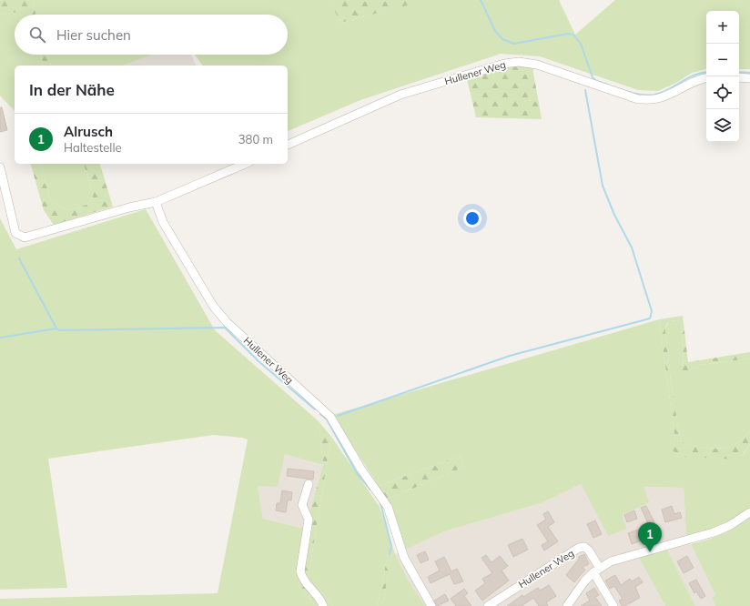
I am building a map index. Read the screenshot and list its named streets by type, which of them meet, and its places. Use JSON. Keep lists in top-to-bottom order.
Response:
{
  "streets": {
    "street": ["Hullener Weg"]
  },
  "page": {
    "map_buttons": ["+", "−"],
    "search": "Hier suchen",
    "heading": "In der Nähe",
    "list": [
      {
        "mark": "1",
        "name": "Alrusch",
        "note": "Haltestelle",
        "value": "380 m"
      }
    ],
    "pins": "1"
  }
}
